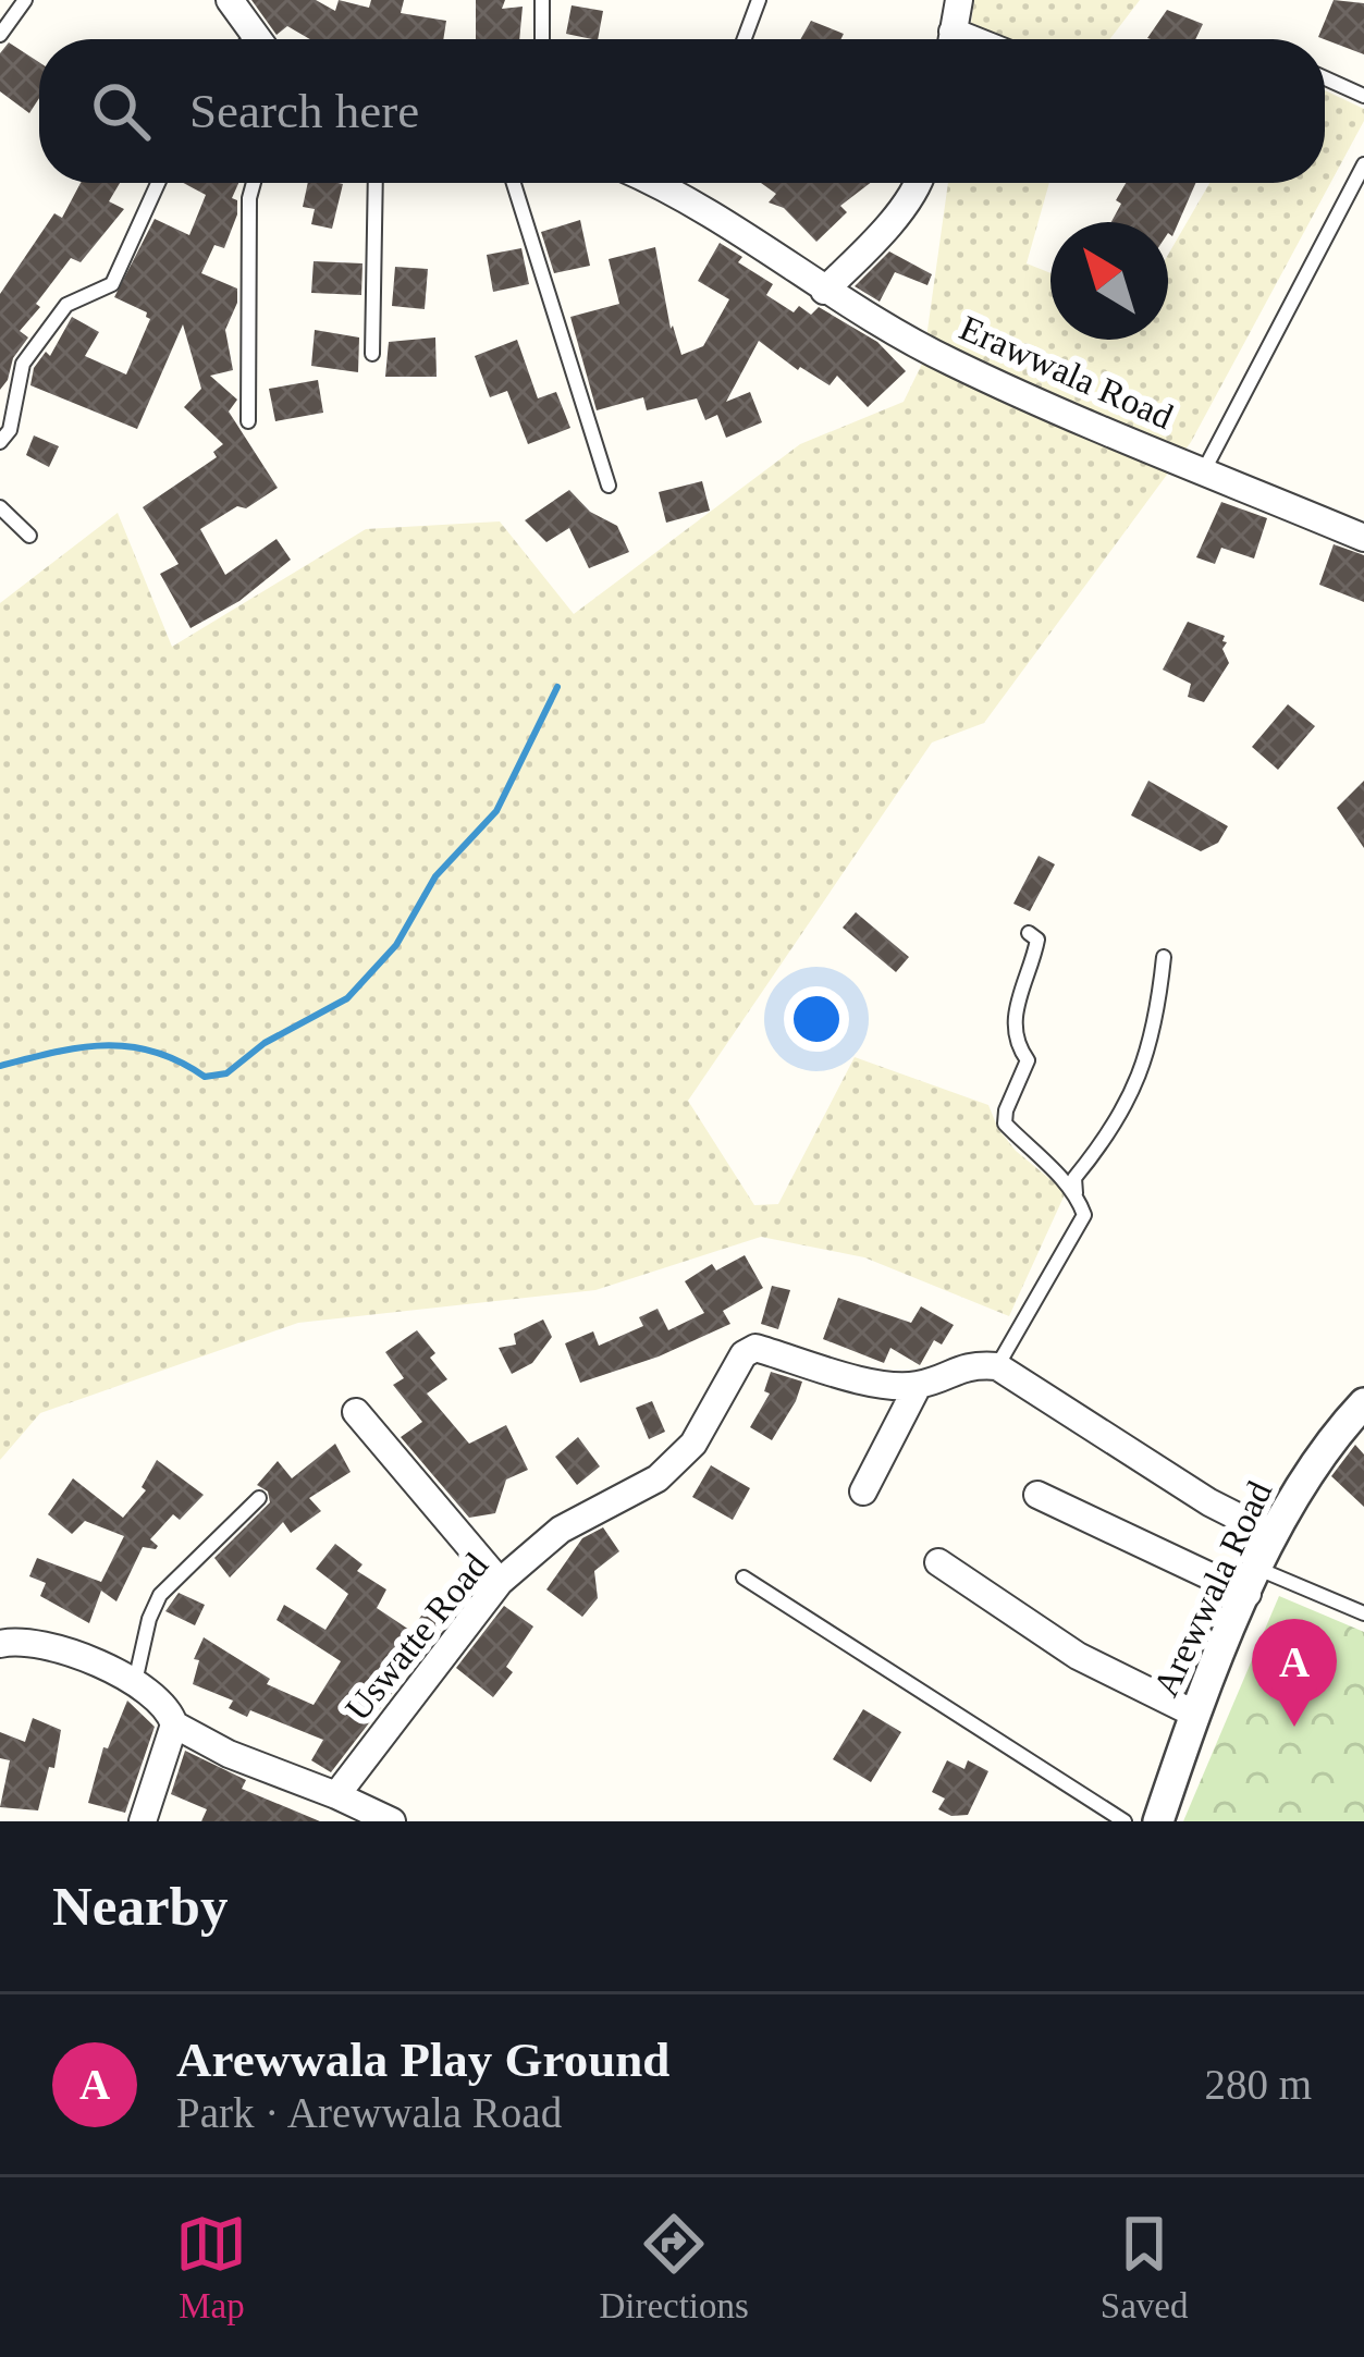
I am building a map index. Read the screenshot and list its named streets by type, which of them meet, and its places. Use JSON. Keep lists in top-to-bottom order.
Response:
{
  "streets": {
    "street": ["Erawwala Road", "Arewwala Road", "Uswatte Road"]
  },
  "north": "top left",
  "page": {
    "search": "Search here",
    "pins": "A",
    "heading": "Nearby",
    "list": [
      {
        "mark": "A",
        "name": "Arewwala Play Ground",
        "note": "Park · Arewwala Road",
        "value": "280 m"
      }
    ],
    "nav": ["Map", "Directions", "Saved"]
  }
}
